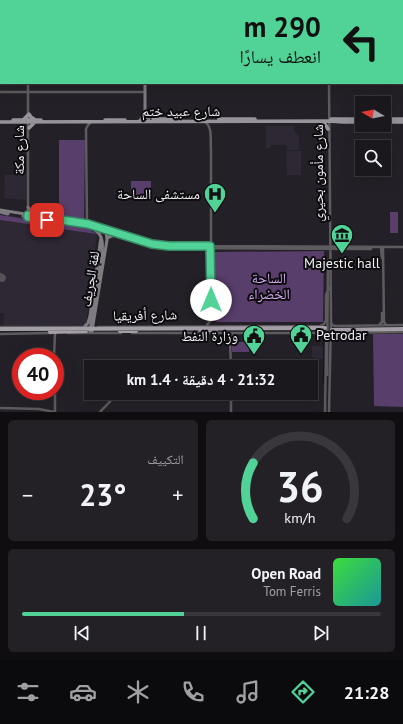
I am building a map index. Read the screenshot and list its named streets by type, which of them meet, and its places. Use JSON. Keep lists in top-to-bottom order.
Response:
{
  "streets": {
    "highway": ["شارع أفريقيا"],
    "main road": ["شارع عبيد ختم", "لفة الجريف"],
    "street": ["شارع مكة", "شارع مأمون بحيري"]
  },
  "crossings": [
    ["شارع عبيد ختم", "شارع مكة"],
    ["شارع عبيد ختم", "شارع مأمون بحيري"],
    ["شارع مأمون بحيري", "شارع أفريقيا"],
    ["لفة الجريف", "شارع أفريقيا"]
  ],
  "parks": ["الساحة الخضراء"],
  "places": {
    "hospital": ["مستشفى الساحة"],
    "museum": ["Majestic hall"],
    "public building": ["Petrodar", "وزارة النفط"]
  },
  "north": "left",
  "page": {
    "turn": ["290 m", "انعطف يسارًا"],
    "limit": "40",
    "trip": "21:32 · 4 دقيقة · 1.4 km",
    "tile": "التكييف",
    "heat": ["−", "23°", "+"],
    "song": ["Open Road", "Tom Ferris"],
    "tabs": "21:28",
    "gauge": ["36", "km/h"]
  }
}
